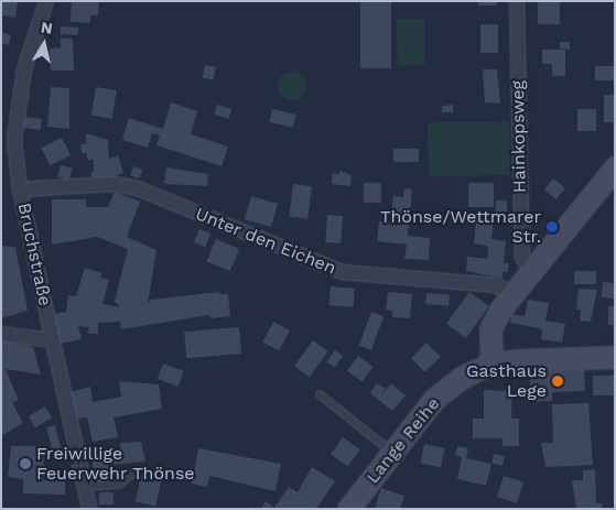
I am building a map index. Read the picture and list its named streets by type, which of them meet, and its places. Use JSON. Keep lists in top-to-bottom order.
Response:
{
  "streets": {
    "street": [
      "Hainkopsweg",
      "Unter den Eichen",
      "Bruchstraße",
      "Lange Reihe"
    ]
  },
  "crossings": [
    ["Unter den Eichen", "Bruchstraße"]
  ],
  "places": ["Thönse/Wettmarer Str.", "Gasthaus Lege", "Freiwillige Feuerwehr Thönse"],
  "north": "top"
}
